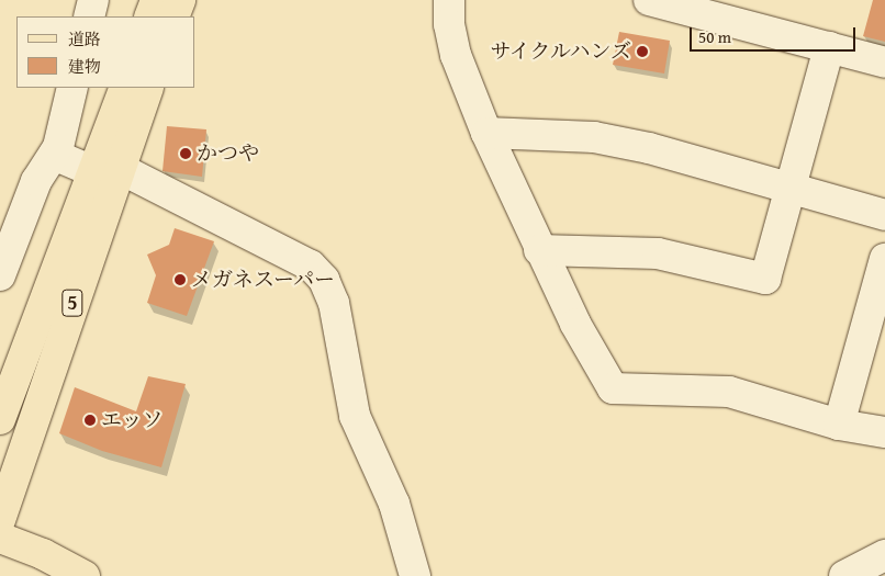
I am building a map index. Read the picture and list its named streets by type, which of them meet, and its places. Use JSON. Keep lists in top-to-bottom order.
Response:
{
  "streets": {
    "main road": ["5"]
  },
  "places": [
    "サイクルハンズ",
    "かつや",
    "メガネスーパー",
    "エッソ"
  ],
  "legend": ["道路", "建物"],
  "scale_bar": "50 m"
}
